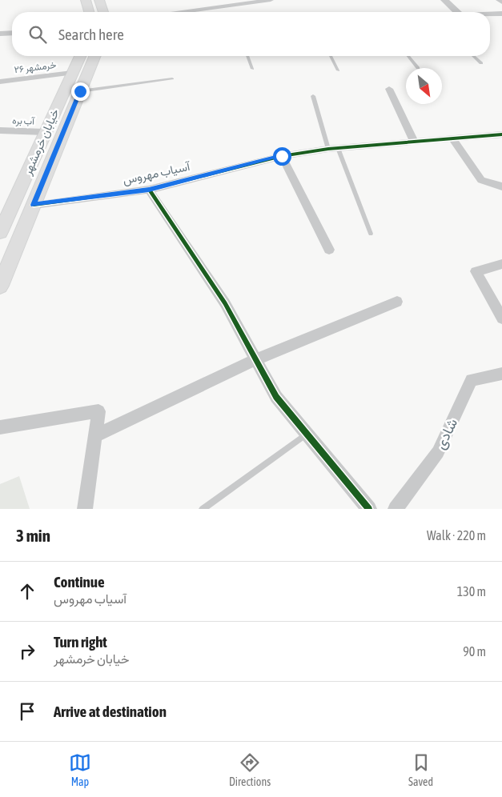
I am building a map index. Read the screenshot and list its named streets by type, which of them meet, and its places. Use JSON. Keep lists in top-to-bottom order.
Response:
{
  "streets": {
    "main road": ["خیابان خرمشهر"],
    "street": [
      "خرمشهر ۲۶",
      "آب بره",
      "آسیاب مهروس",
      "شادی"
    ]
  },
  "crossings": [
    ["خرمشهر ۲۶", "خیابان خرمشهر"],
    ["آب بره", "خیابان خرمشهر"],
    ["خیابان خرمشهر", "آسیاب مهروس"]
  ],
  "north": "bottom right",
  "page": {
    "search": "Search here",
    "heading": ["3 min", "Walk · 220 m"],
    "list": [
      ["Continue", "آسیاب مهروس", "130 m"],
      ["Turn right", "خیابان خرمشهر", "90 m"],
      "Arrive at destination"
    ],
    "nav": ["Map", "Directions", "Saved"]
  }
}
